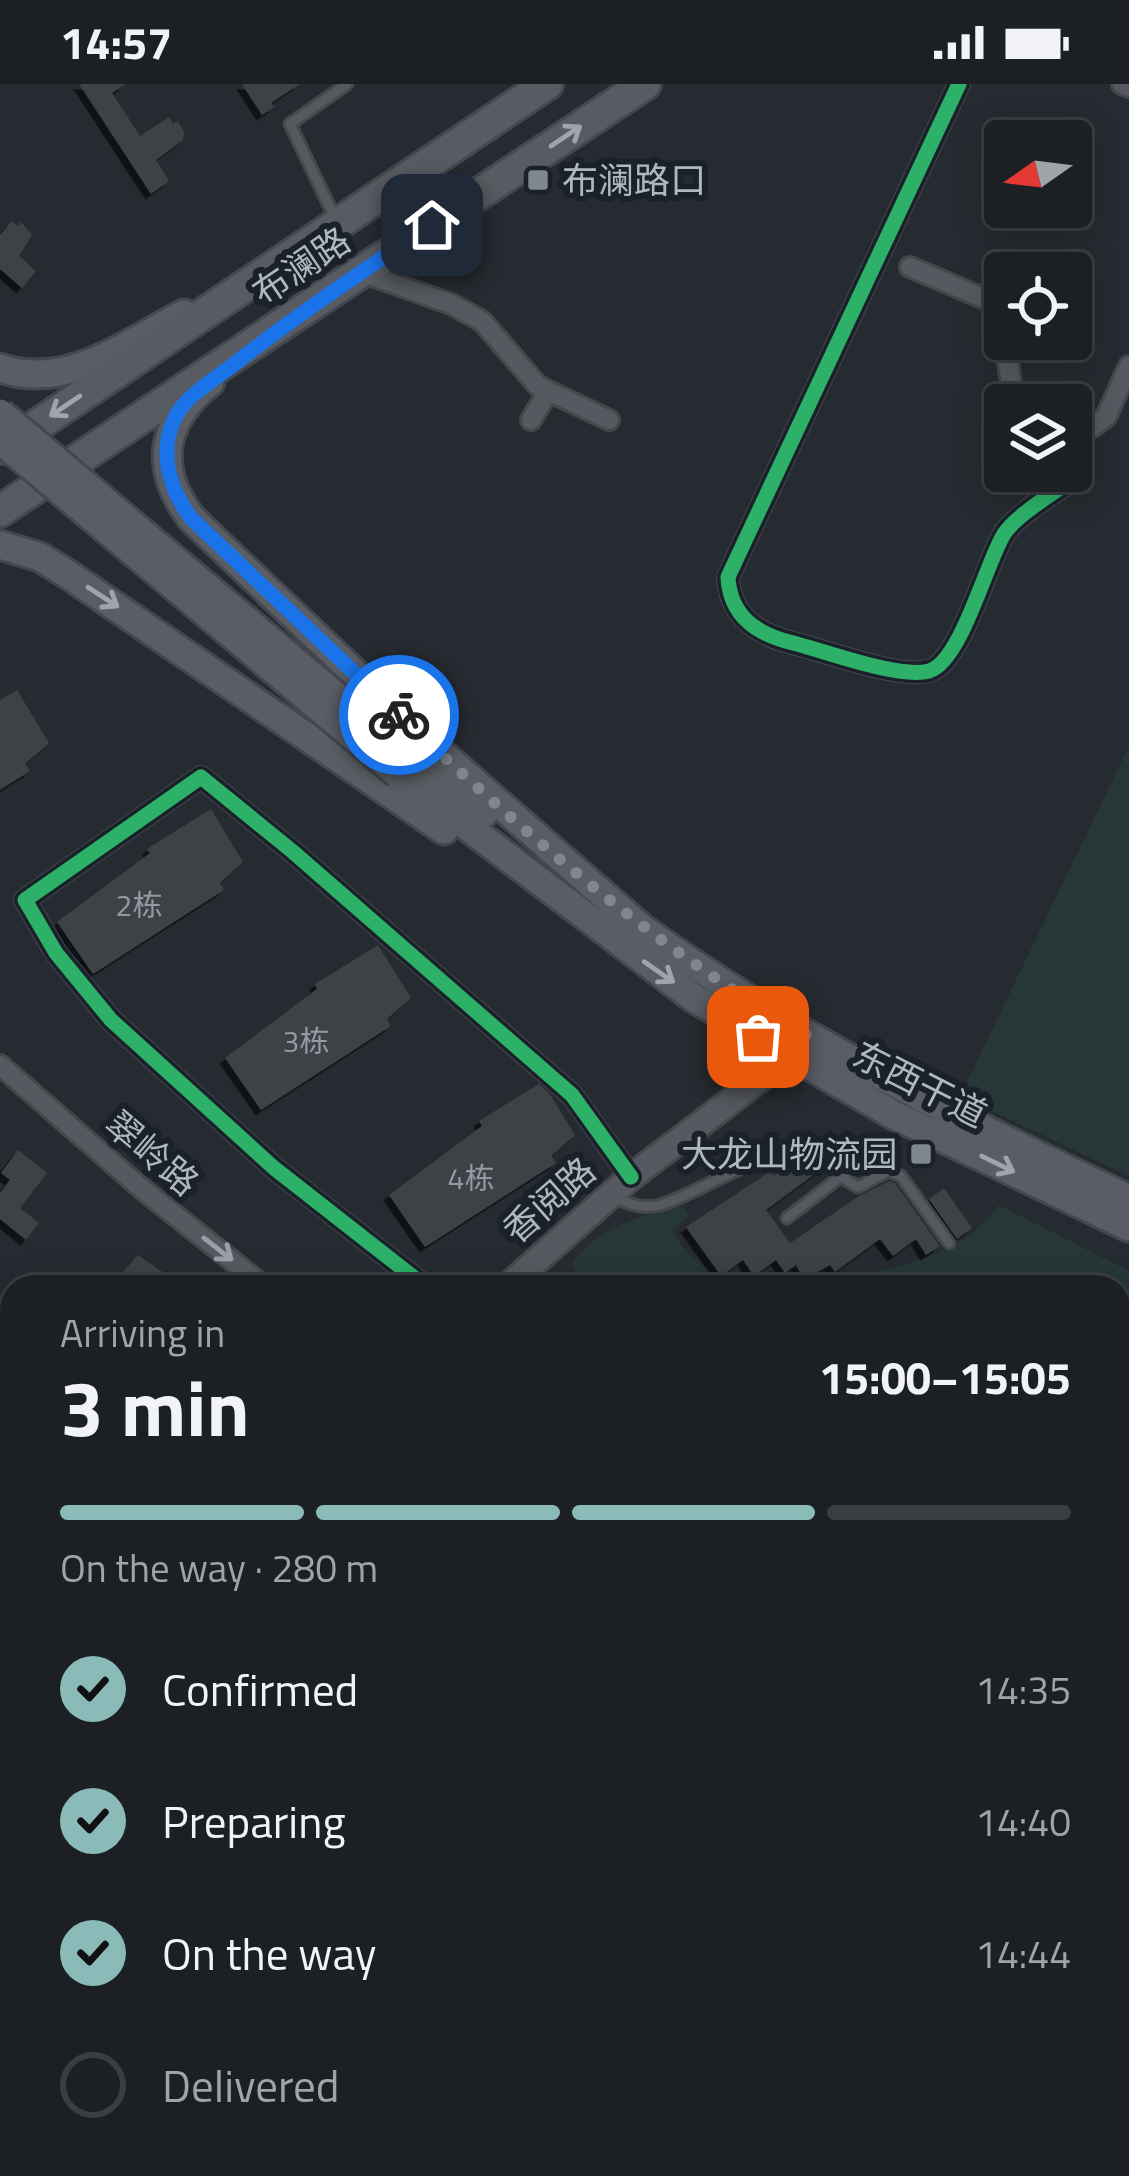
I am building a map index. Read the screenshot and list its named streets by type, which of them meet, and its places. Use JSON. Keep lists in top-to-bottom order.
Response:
{
  "streets": {
    "main road": ["布澜路", "东西干道"],
    "street": ["翠岭路", "香阅路"]
  },
  "crossings": [
    ["东西干道", "香阅路"]
  ],
  "one_way": ["翠岭路"],
  "places": {
    "transit": ["布澜路口", "大龙山物流园"]
  },
  "house_numbers": ["2栋", "3栋", "4栋"],
  "north": "left",
  "page": {
    "status": "14:57",
    "heading": ["3 min", "Arriving in", "15:00–15:05"],
    "bar": "On the way · 280 m",
    "list": [
      ["Confirmed", "14:35"],
      ["Preparing", "14:40"],
      ["On the way", "14:44"],
      "Delivered"
    ]
  }
}
